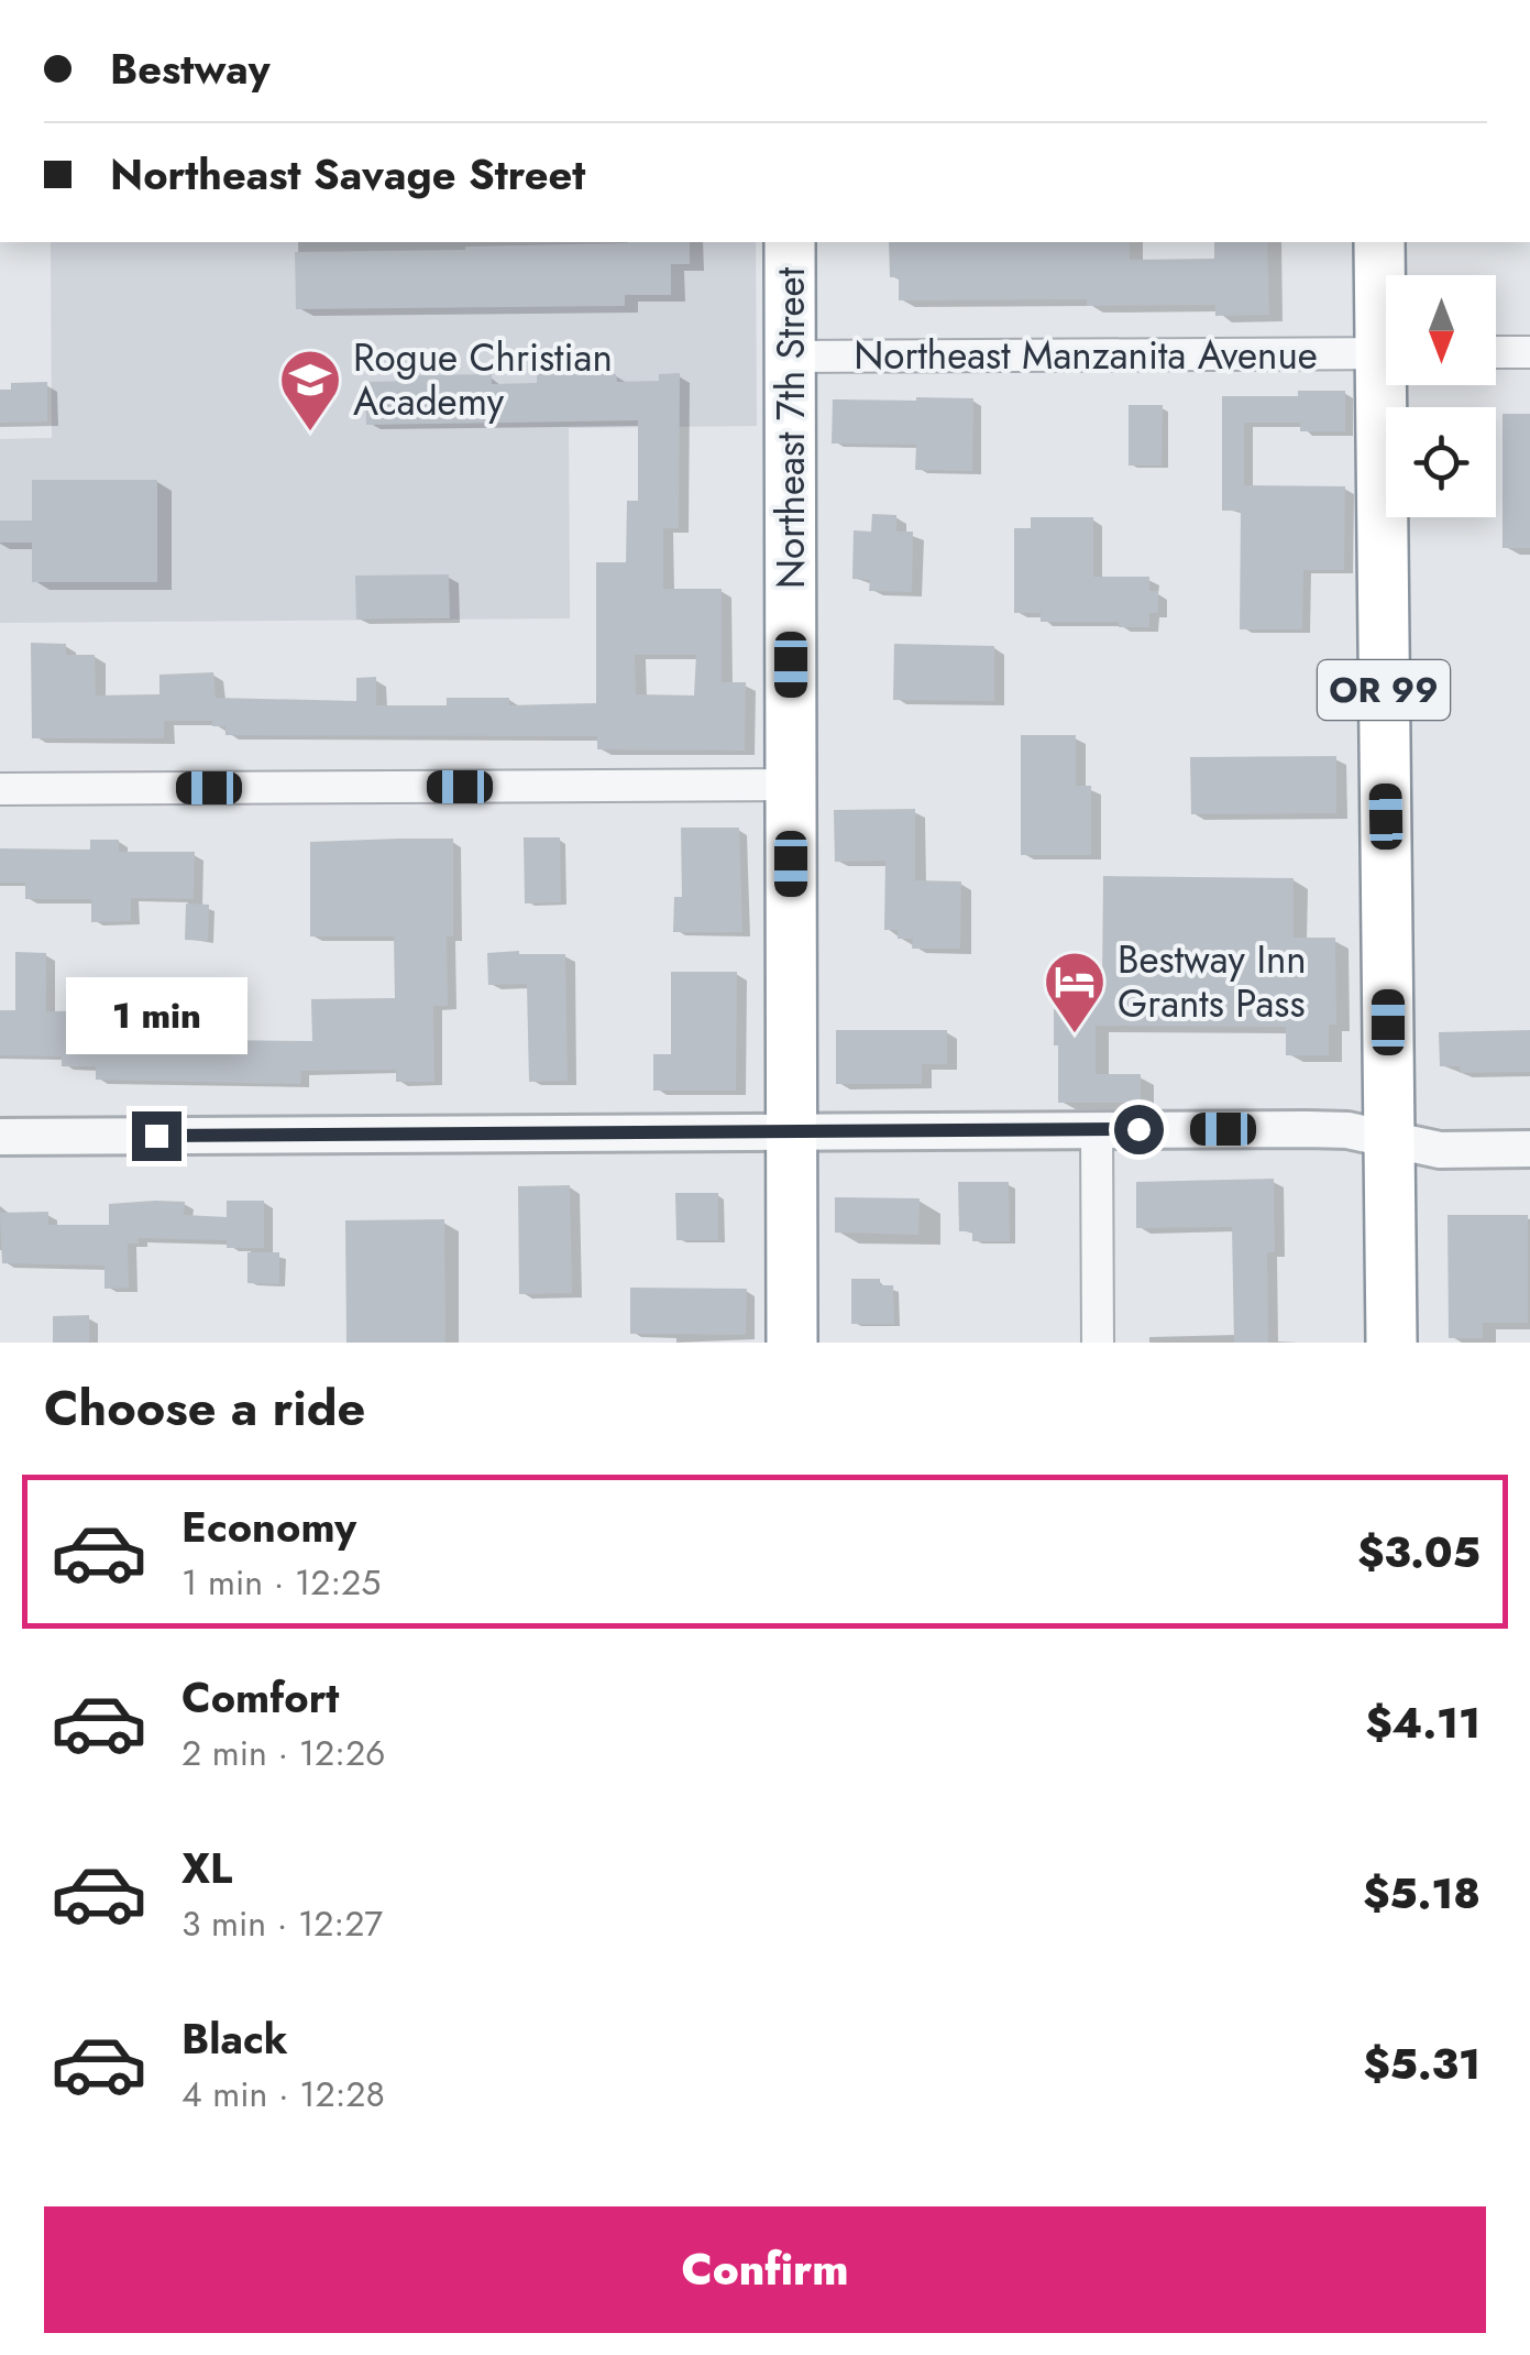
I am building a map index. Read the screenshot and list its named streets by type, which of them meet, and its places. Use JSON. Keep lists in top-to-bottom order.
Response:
{
  "streets": {
    "highway": ["Northeast 7th Street", "OR 99"],
    "street": ["Northeast Manzanita Avenue"]
  },
  "crossings": [
    ["Northeast Manzanita Avenue", "Northeast 7th Street"]
  ],
  "places": {
    "school or university": ["Rogue Christian Academy"],
    "hotel": ["Bestway Inn Grants Pass"]
  },
  "north": "bottom",
  "page": {
    "banner": ["Bestway", "Northeast Savage Street"],
    "bubble": "1 min",
    "heading": "Choose a ride",
    "list": [
      {
        "name": "Economy",
        "note": "1 min · 12:25",
        "value": "$3.05"
      },
      {
        "name": "Comfort",
        "note": "2 min · 12:26",
        "value": "$4.11"
      },
      {
        "name": "XL",
        "note": "3 min · 12:27",
        "value": "$5.18"
      },
      {
        "name": "Black",
        "note": "4 min · 12:28",
        "value": "$5.31"
      }
    ],
    "buttons": "Confirm"
  }
}
